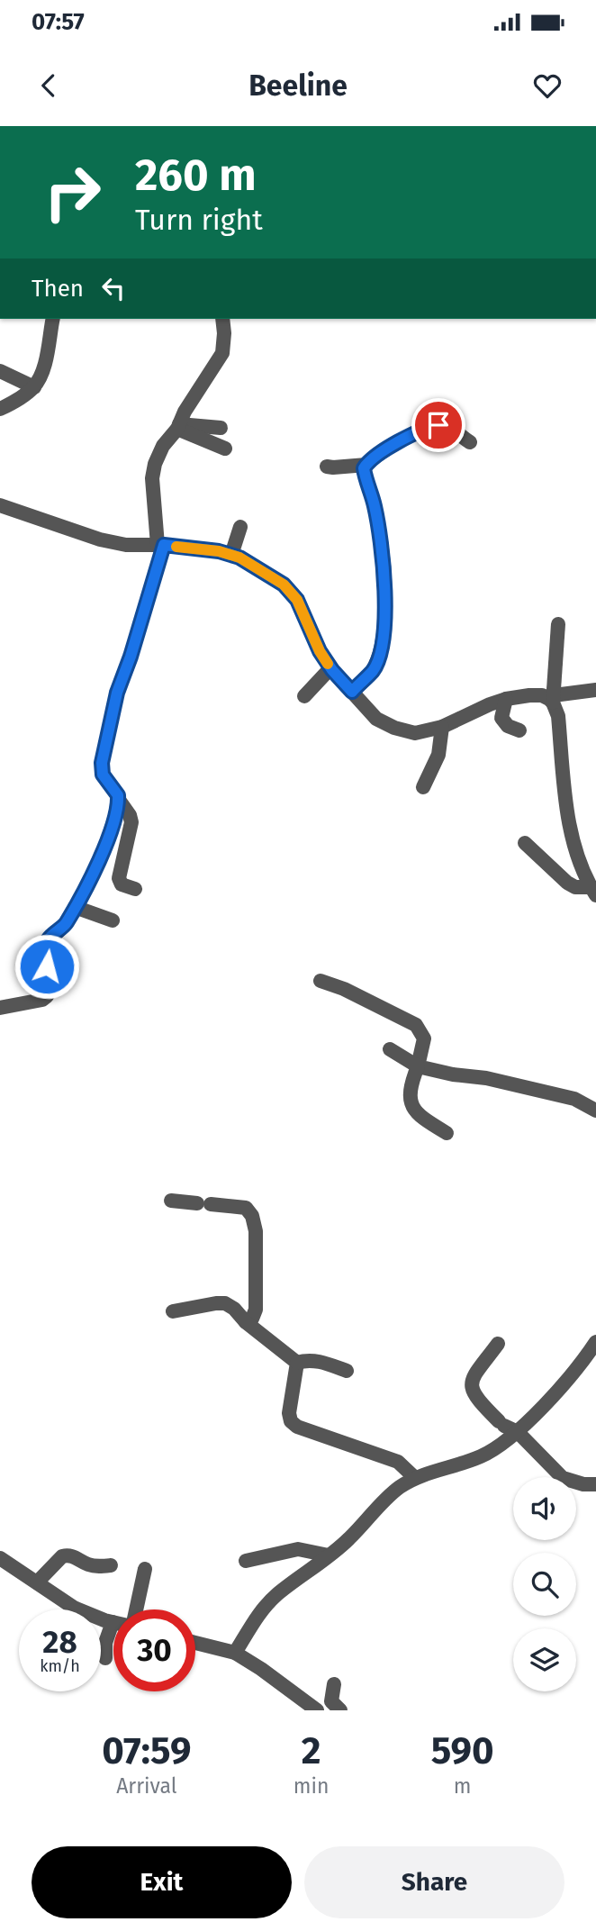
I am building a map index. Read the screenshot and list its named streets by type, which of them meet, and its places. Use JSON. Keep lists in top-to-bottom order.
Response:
{
  "page": {
    "status": "07:57",
    "header": "Beeline",
    "turn": ["260 m", "Turn right"],
    "then": "Then",
    "speed": "28 km/h",
    "limit": "30",
    "eta": [
      "07:59",
      "Arrival",
      "2",
      "min",
      "590",
      "m"
    ],
    "buttons": ["Exit", "Share"]
  }
}
